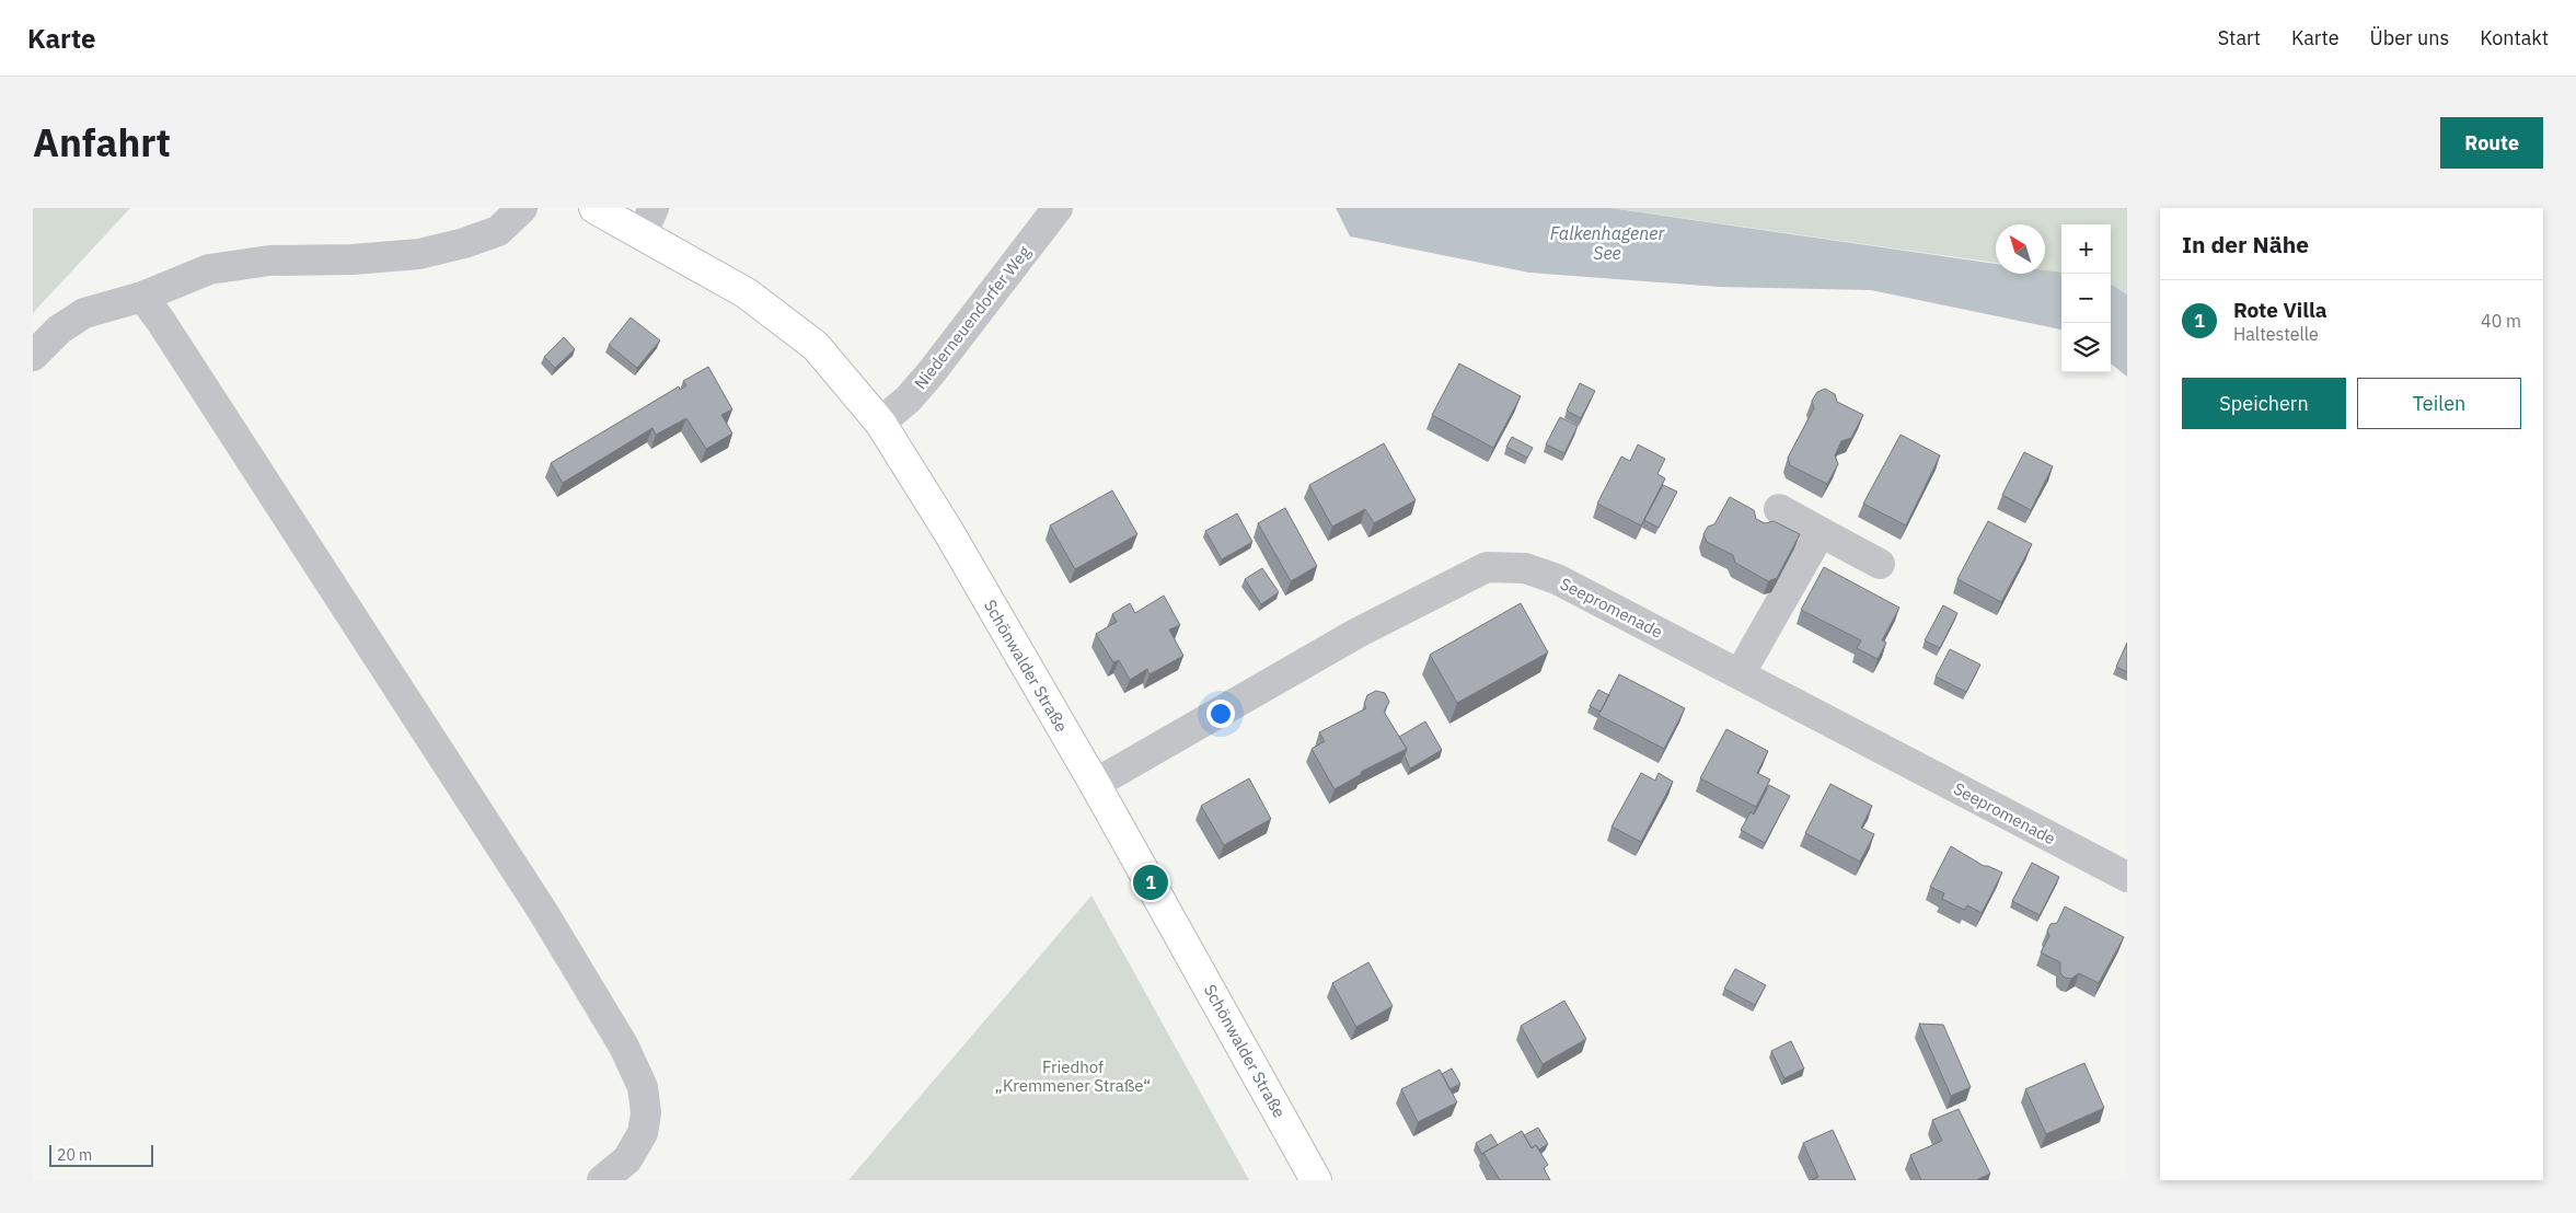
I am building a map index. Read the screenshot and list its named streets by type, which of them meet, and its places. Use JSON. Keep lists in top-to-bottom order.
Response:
{
  "streets": {
    "main road": ["Schönwalder Straße"],
    "street": ["Niederneuendorfer Weg", "Seepromenade"]
  },
  "crossings": [
    ["Niederneuendorfer Weg", "Schönwalder Straße"],
    ["Seepromenade", "Schönwalder Straße"]
  ],
  "water": ["Falkenhagener See"],
  "parks": ["Friedhof „Kremmener Straße“"],
  "scale_bar": "20 m",
  "north": "top left",
  "page": {
    "header": "Karte",
    "nav": [
      "Start",
      "Karte",
      "Über uns",
      "Kontakt"
    ],
    "title": "Anfahrt",
    "buttons": [
      "Route",
      ["Speichern", "Teilen"]
    ],
    "heading": "In der Nähe",
    "map_buttons": ["+", "−"],
    "list": [
      {
        "mark": "1",
        "name": "Rote Villa",
        "note": "Haltestelle",
        "value": "40 m"
      }
    ],
    "pins": "1",
    "scale": "20 m"
  }
}
